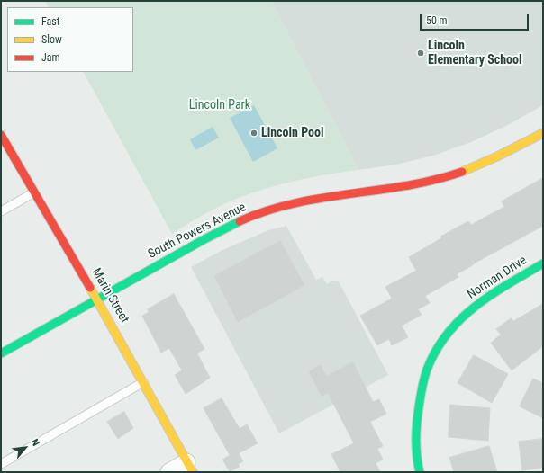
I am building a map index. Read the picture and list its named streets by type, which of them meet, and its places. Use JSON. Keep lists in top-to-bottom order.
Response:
{
  "streets": {
    "street": ["South Powers Avenue", "Norman Drive", "Marin Street"]
  },
  "crossings": [
    ["South Powers Avenue", "Marin Street"]
  ],
  "parks": ["Lincoln Park"],
  "places": ["Lincoln Elementary School", "Lincoln Pool"],
  "legend": ["Fast", "Slow", "Jam"],
  "scale_bar": "50 m",
  "north": "top right"
}
